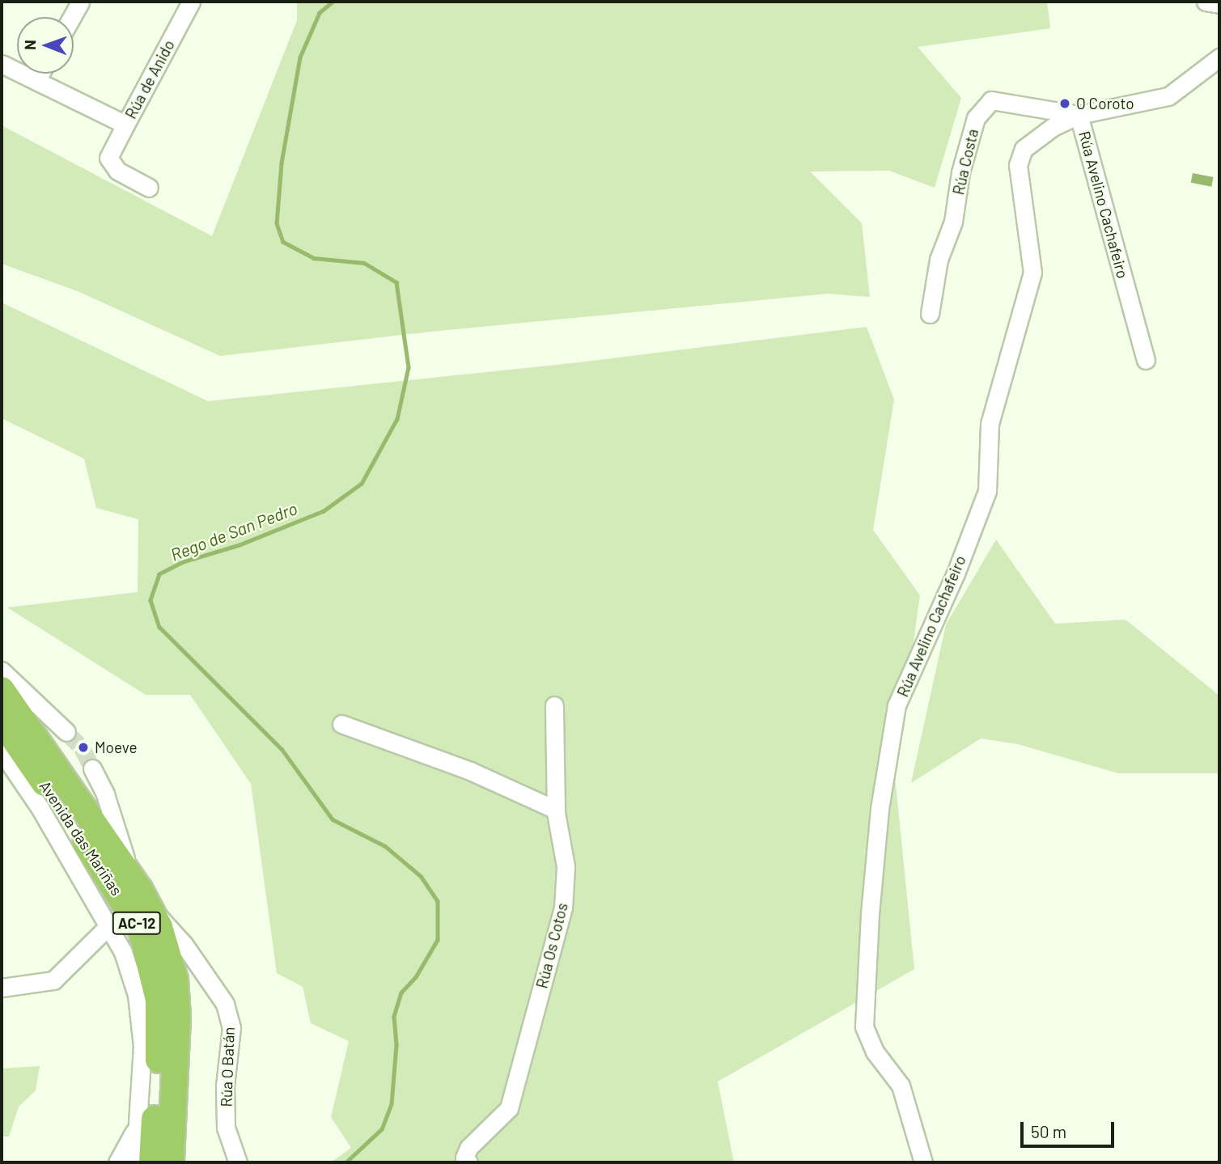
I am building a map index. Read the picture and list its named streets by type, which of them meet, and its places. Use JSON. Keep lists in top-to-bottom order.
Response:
{
  "streets": {
    "highway": ["Avenida das Mariñas", "AC-12"],
    "street": [
      "Rúa de Anido",
      "Rúa Costa",
      "Rúa Avelino Cachafeiro",
      "Rúa Os Cotos",
      "Rúa O Batán"
    ]
  },
  "crossings": [
    ["Rúa Costa", "Rúa Avelino Cachafeiro"],
    ["Avenida das Mariñas", "Rúa O Batán"]
  ],
  "water": ["Rego de San Pedro"],
  "places": ["O Coroto", "Moeve"],
  "scale_bar": "50 m",
  "north": "left"
}
